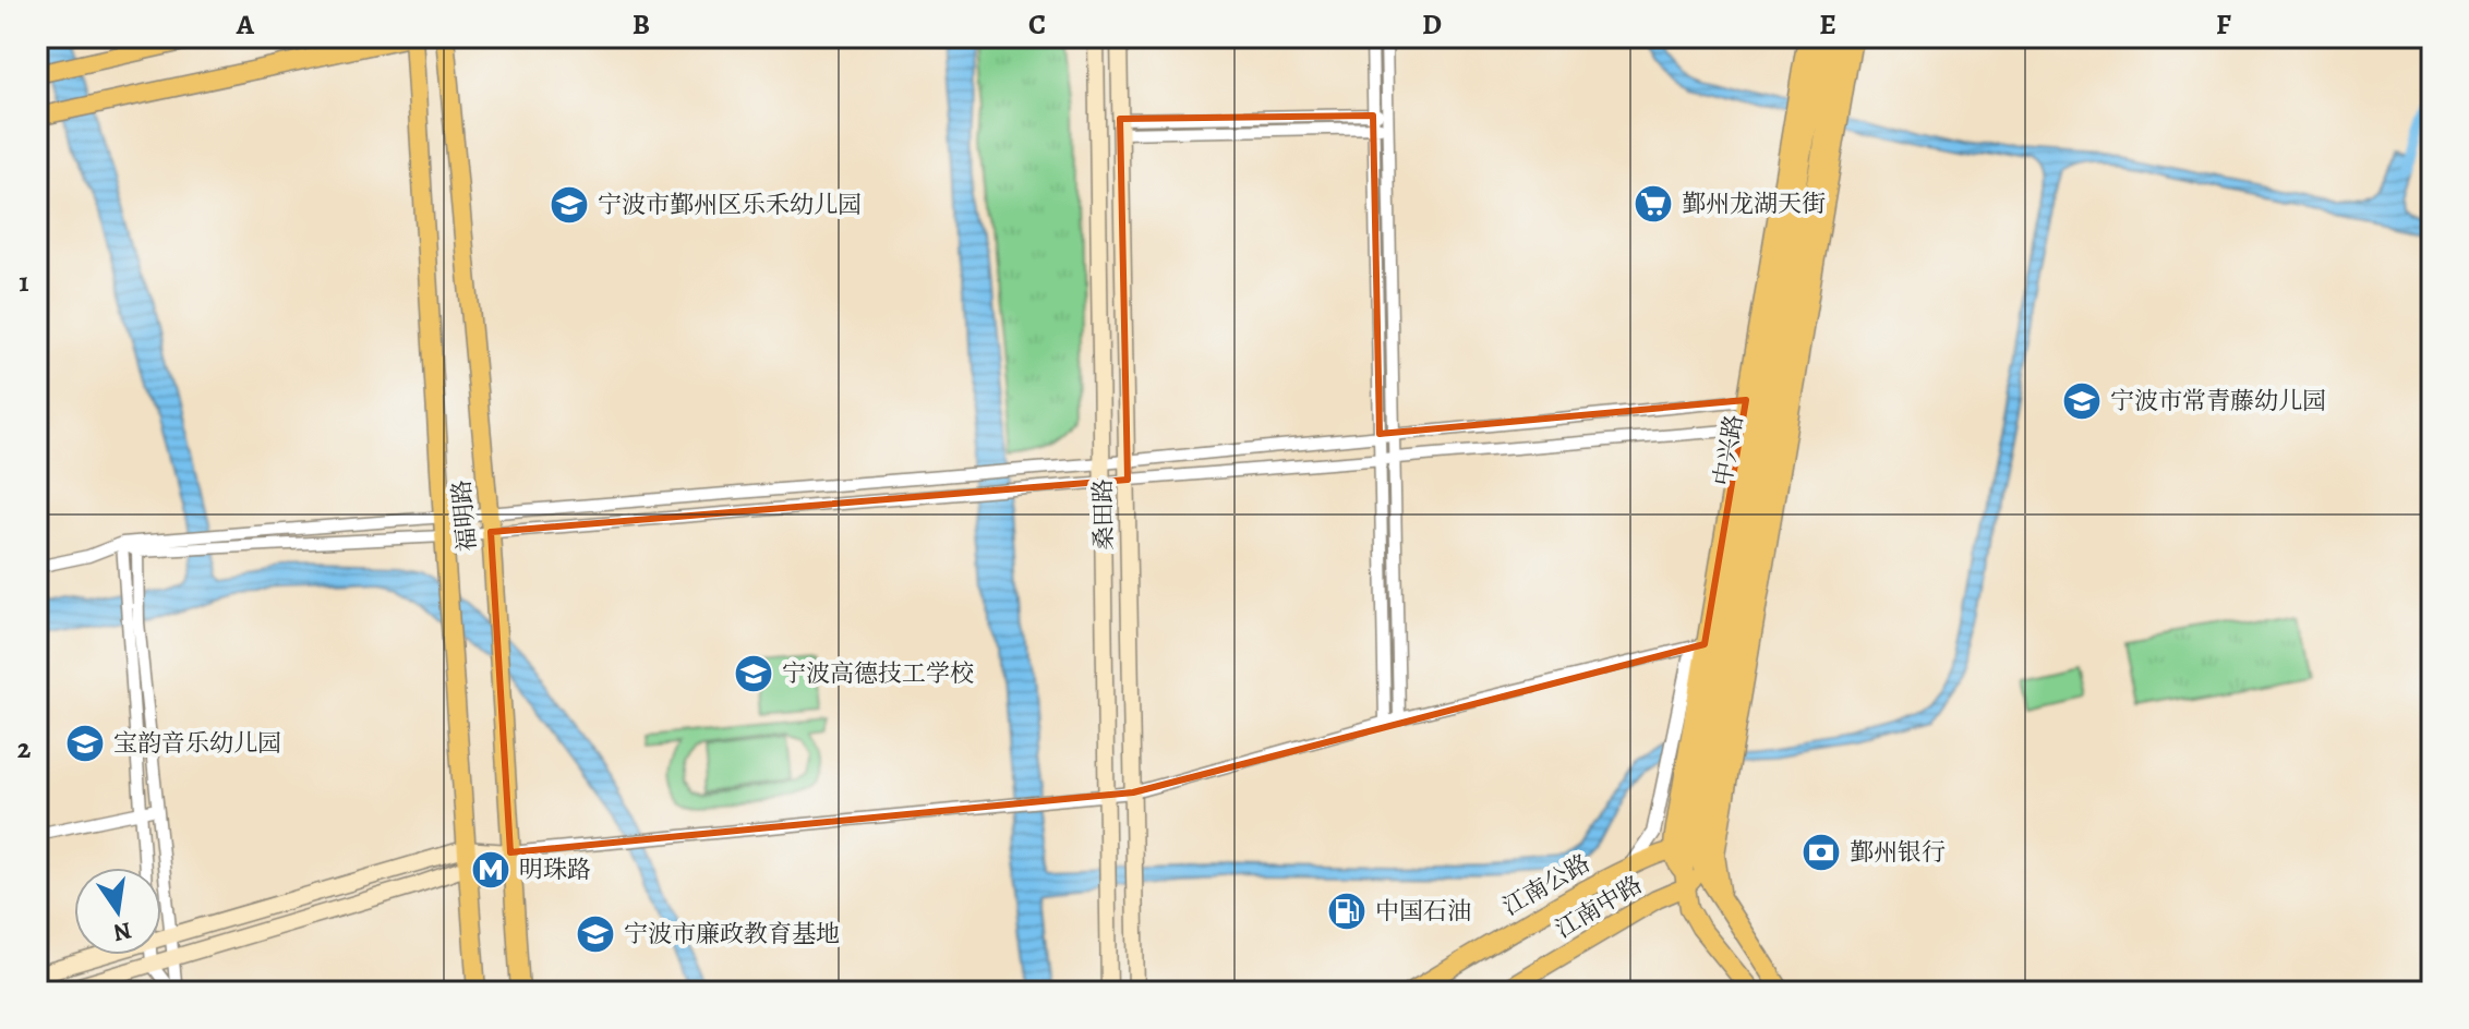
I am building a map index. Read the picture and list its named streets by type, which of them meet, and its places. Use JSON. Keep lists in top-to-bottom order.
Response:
{
  "streets": {
    "main road": [
      "中兴路",
      "桑田路",
      "福明路",
      "江南公路",
      "江南中路"
    ]
  },
  "crossings": [
    ["中兴路", "江南公路"],
    ["中兴路", "江南中路"]
  ],
  "places": {
    "supermarket": ["鄞州龙湖天街"],
    "school or university": [
      "宁波市鄞州区乐禾幼儿园",
      "宁波市常青藤幼儿园",
      "宁波高德技工学校",
      "宝韵音乐幼儿园",
      "宁波市廉政教育基地"
    ],
    "bank": ["鄞州银行"],
    "metro station": ["明珠路"],
    "fuel station": ["中国石油"]
  },
  "north": "bottom",
  "grid": {
    "columns": [
      "A",
      "B",
      "C",
      "D",
      "E",
      "F"
    ],
    "rows": ["1", "2"]
  }
}
